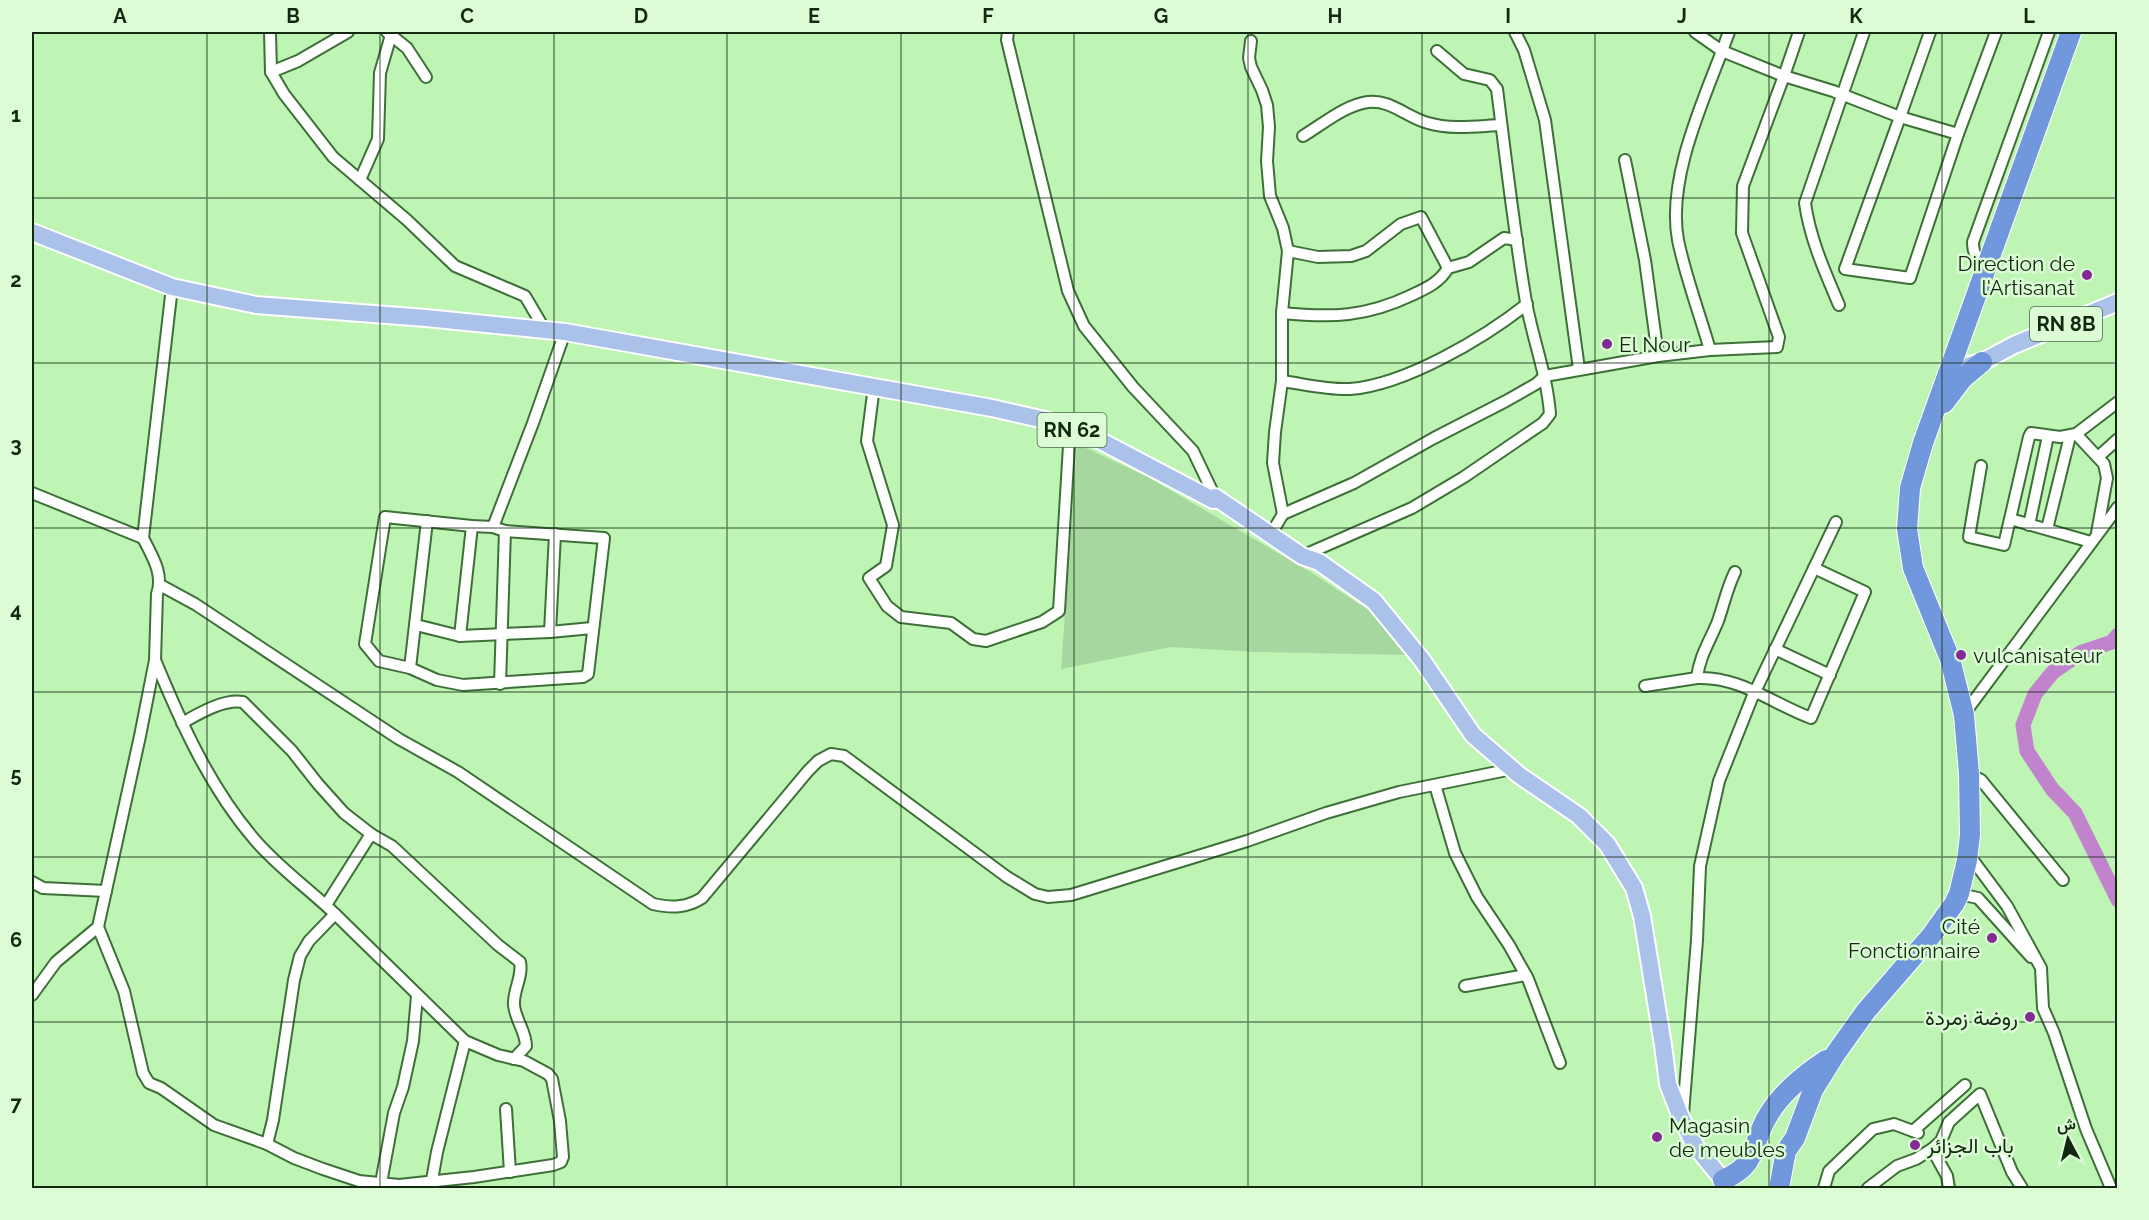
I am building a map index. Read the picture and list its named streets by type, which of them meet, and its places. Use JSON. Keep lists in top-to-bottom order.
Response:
{
  "streets": {
    "main road": ["RN 8B", "RN 62"]
  },
  "places": [
    "Direction de l'Artisanat",
    "El Nour",
    "vulcanisateur",
    "Cité Fonctionnaire",
    "روضة زمردة",
    "Magasin de meubles",
    "باب الجزائر"
  ],
  "north": "top",
  "grid": {
    "columns": [
      "A",
      "B",
      "C",
      "D",
      "E",
      "F",
      "G",
      "H",
      "I",
      "J",
      "K",
      "L"
    ],
    "rows": [
      "1",
      "2",
      "3",
      "4",
      "5",
      "6",
      "7"
    ]
  }
}
